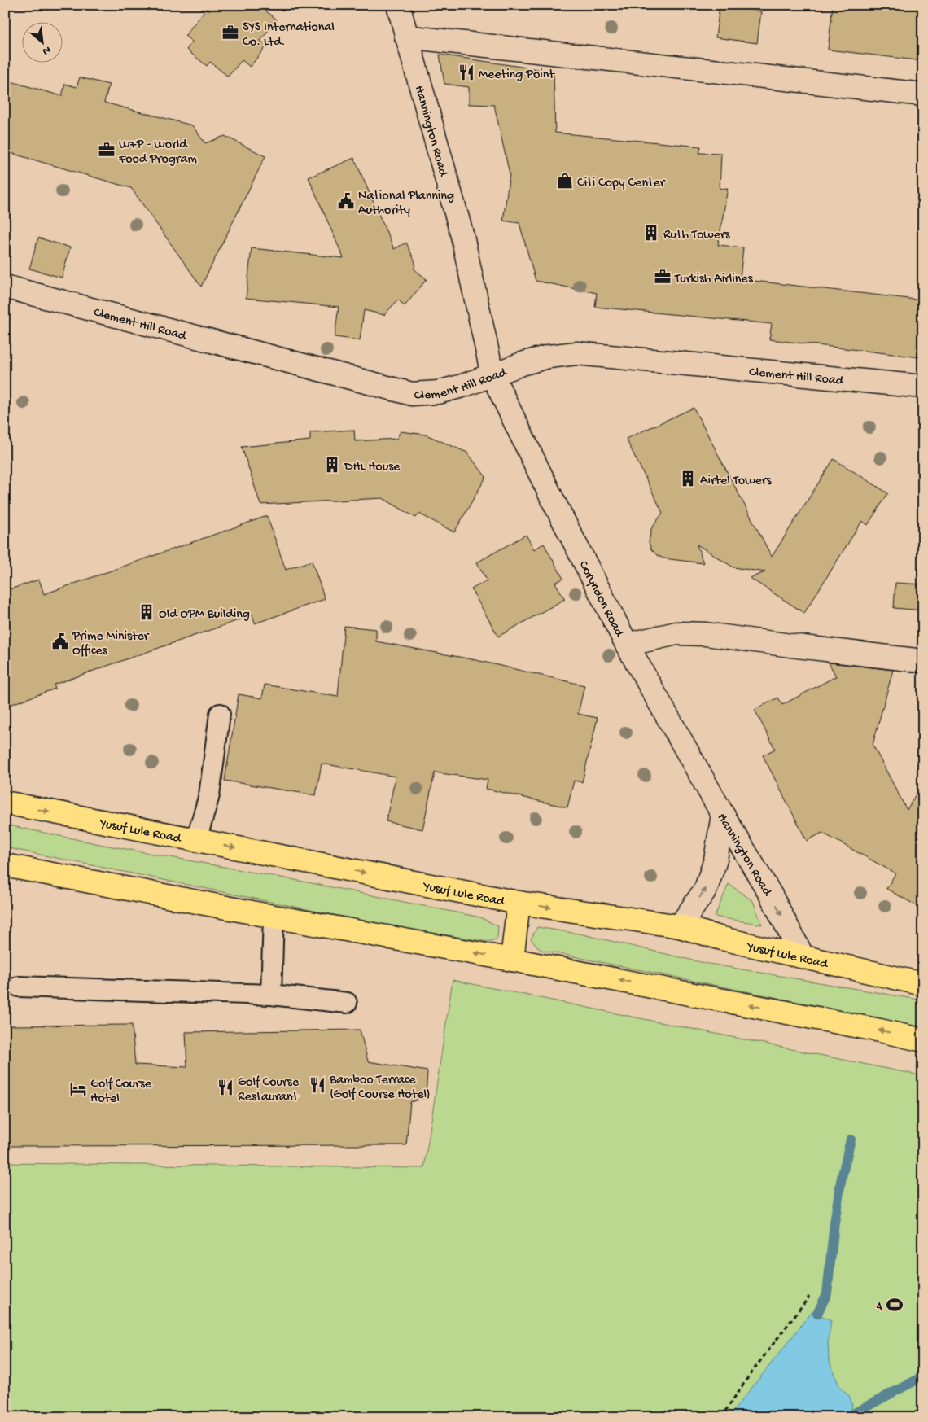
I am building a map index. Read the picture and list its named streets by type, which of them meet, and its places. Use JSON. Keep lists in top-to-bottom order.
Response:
{
  "streets": {
    "main road": ["Yusuf Lule Road"],
    "street": ["Hannington Road", "Clement Hill Road", "Coryndon Road"]
  },
  "crossings": [
    ["Hannington Road", "Clement Hill Road"],
    ["Hannington Road", "Coryndon Road"],
    ["Hannington Road", "Yusuf Lule Road"],
    ["Clement Hill Road", "Coryndon Road"]
  ],
  "places": {
    "office": ["SYS International Co. Ltd.", "WFP - World Food Program", "Turkish Airlines"],
    "restaurant": ["Meeting Point", "Bamboo Terrace (Golf Course Hotel)", "Golf Course Restaurant"],
    "shop": ["Citi Copy Center"],
    "public building": ["National Planning Authority", "Prime Minister Offices"],
    "building": [
      "Ruth Towers",
      "DHL House",
      "Airtel Towers",
      "Old OPM Building"
    ],
    "hotel": ["Golf Course Hotel"],
    "sports": ["4"]
  },
  "north": "bottom right"
}
